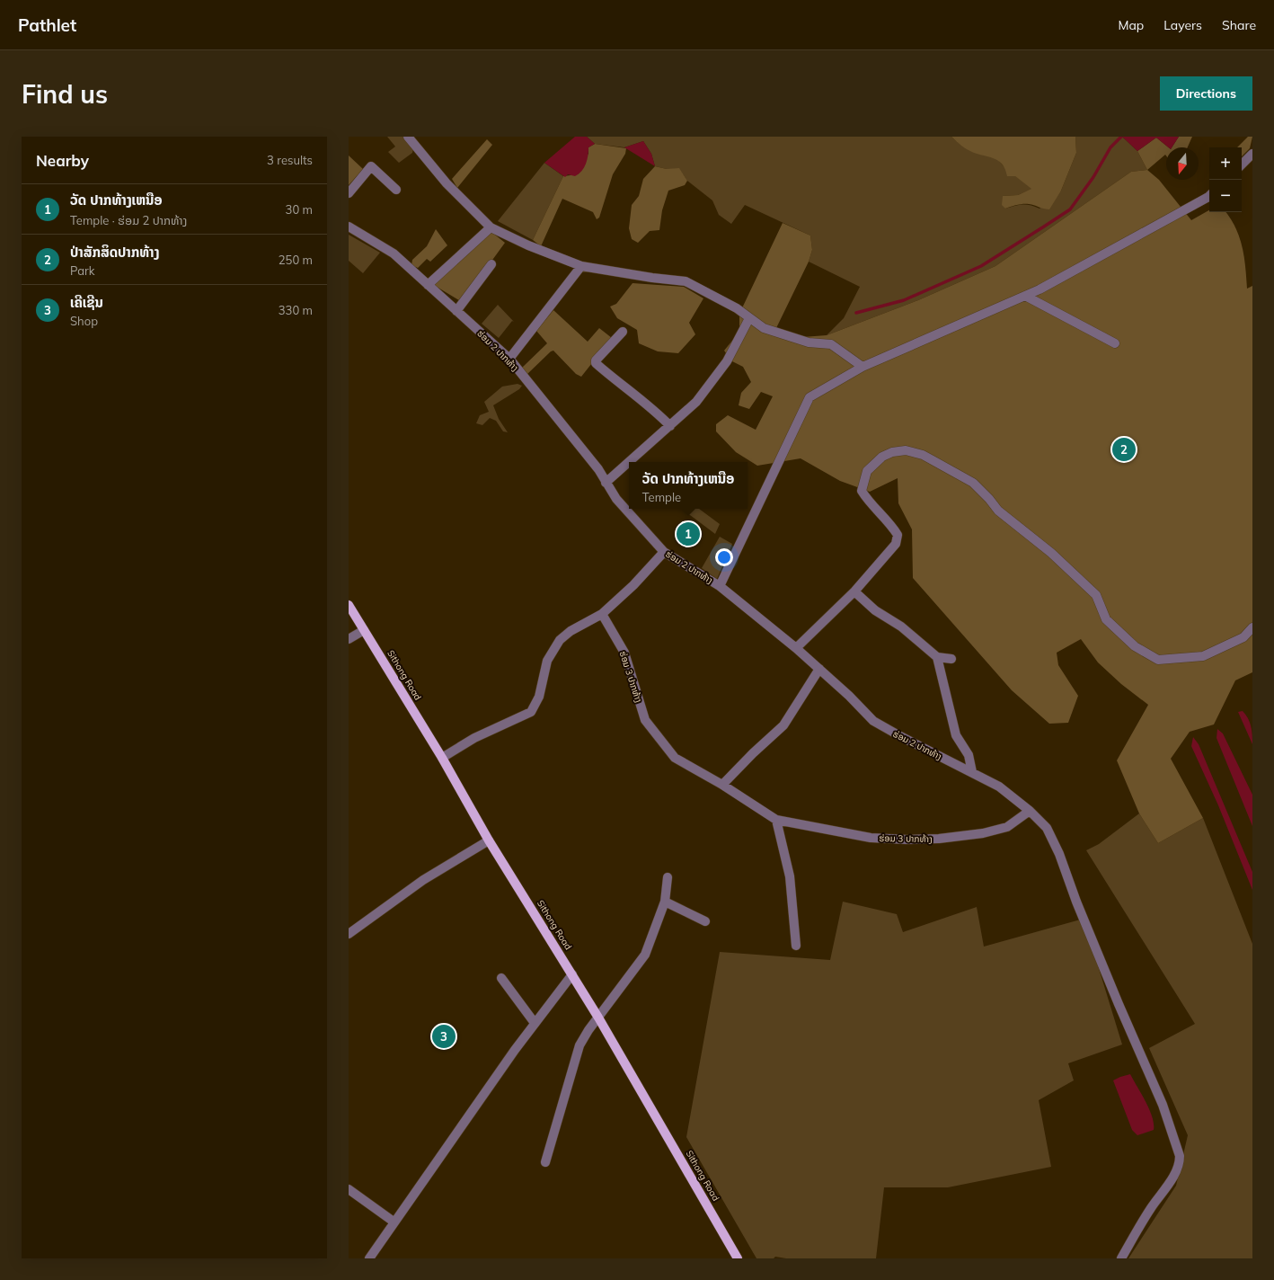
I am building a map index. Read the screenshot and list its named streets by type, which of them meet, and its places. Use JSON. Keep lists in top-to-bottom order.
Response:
{
  "streets": {
    "main road": ["Sithong Road"],
    "street": ["ຮ່ອມ 2 ປາກທ້າງ", "ຮ່ອມ 3 ປາກທ້າງ"]
  },
  "crossings": [
    ["ຮ່ອມ 2 ປາກທ້າງ", "ຮ່ອມ 3 ປາກທ້າງ"]
  ],
  "north": "bottom",
  "page": {
    "header": "Pathlet",
    "nav": ["Map", "Layers", "Share"],
    "buttons": "Directions",
    "title": "Find us",
    "heading": ["Nearby", "3 results"],
    "map_buttons": ["+", "−"],
    "list": [
      {
        "mark": "1",
        "name": "ວັດ ປາກທ້າງເຫນືອ",
        "note": "Temple · ຮ່ອມ 2 ປາກທ້າງ",
        "value": "30 m"
      },
      {
        "mark": "2",
        "name": "ປ່າສັກສິດປາກທ້າງ",
        "note": "Park",
        "value": "250 m"
      },
      {
        "mark": "3",
        "name": "ເຄີເຊີນ",
        "note": "Shop",
        "value": "330 m"
      }
    ],
    "pins": ["2", "1", "3"],
    "popup": ["ວັດ ປາກທ້າງເຫນືອ", "Temple"]
  }
}
